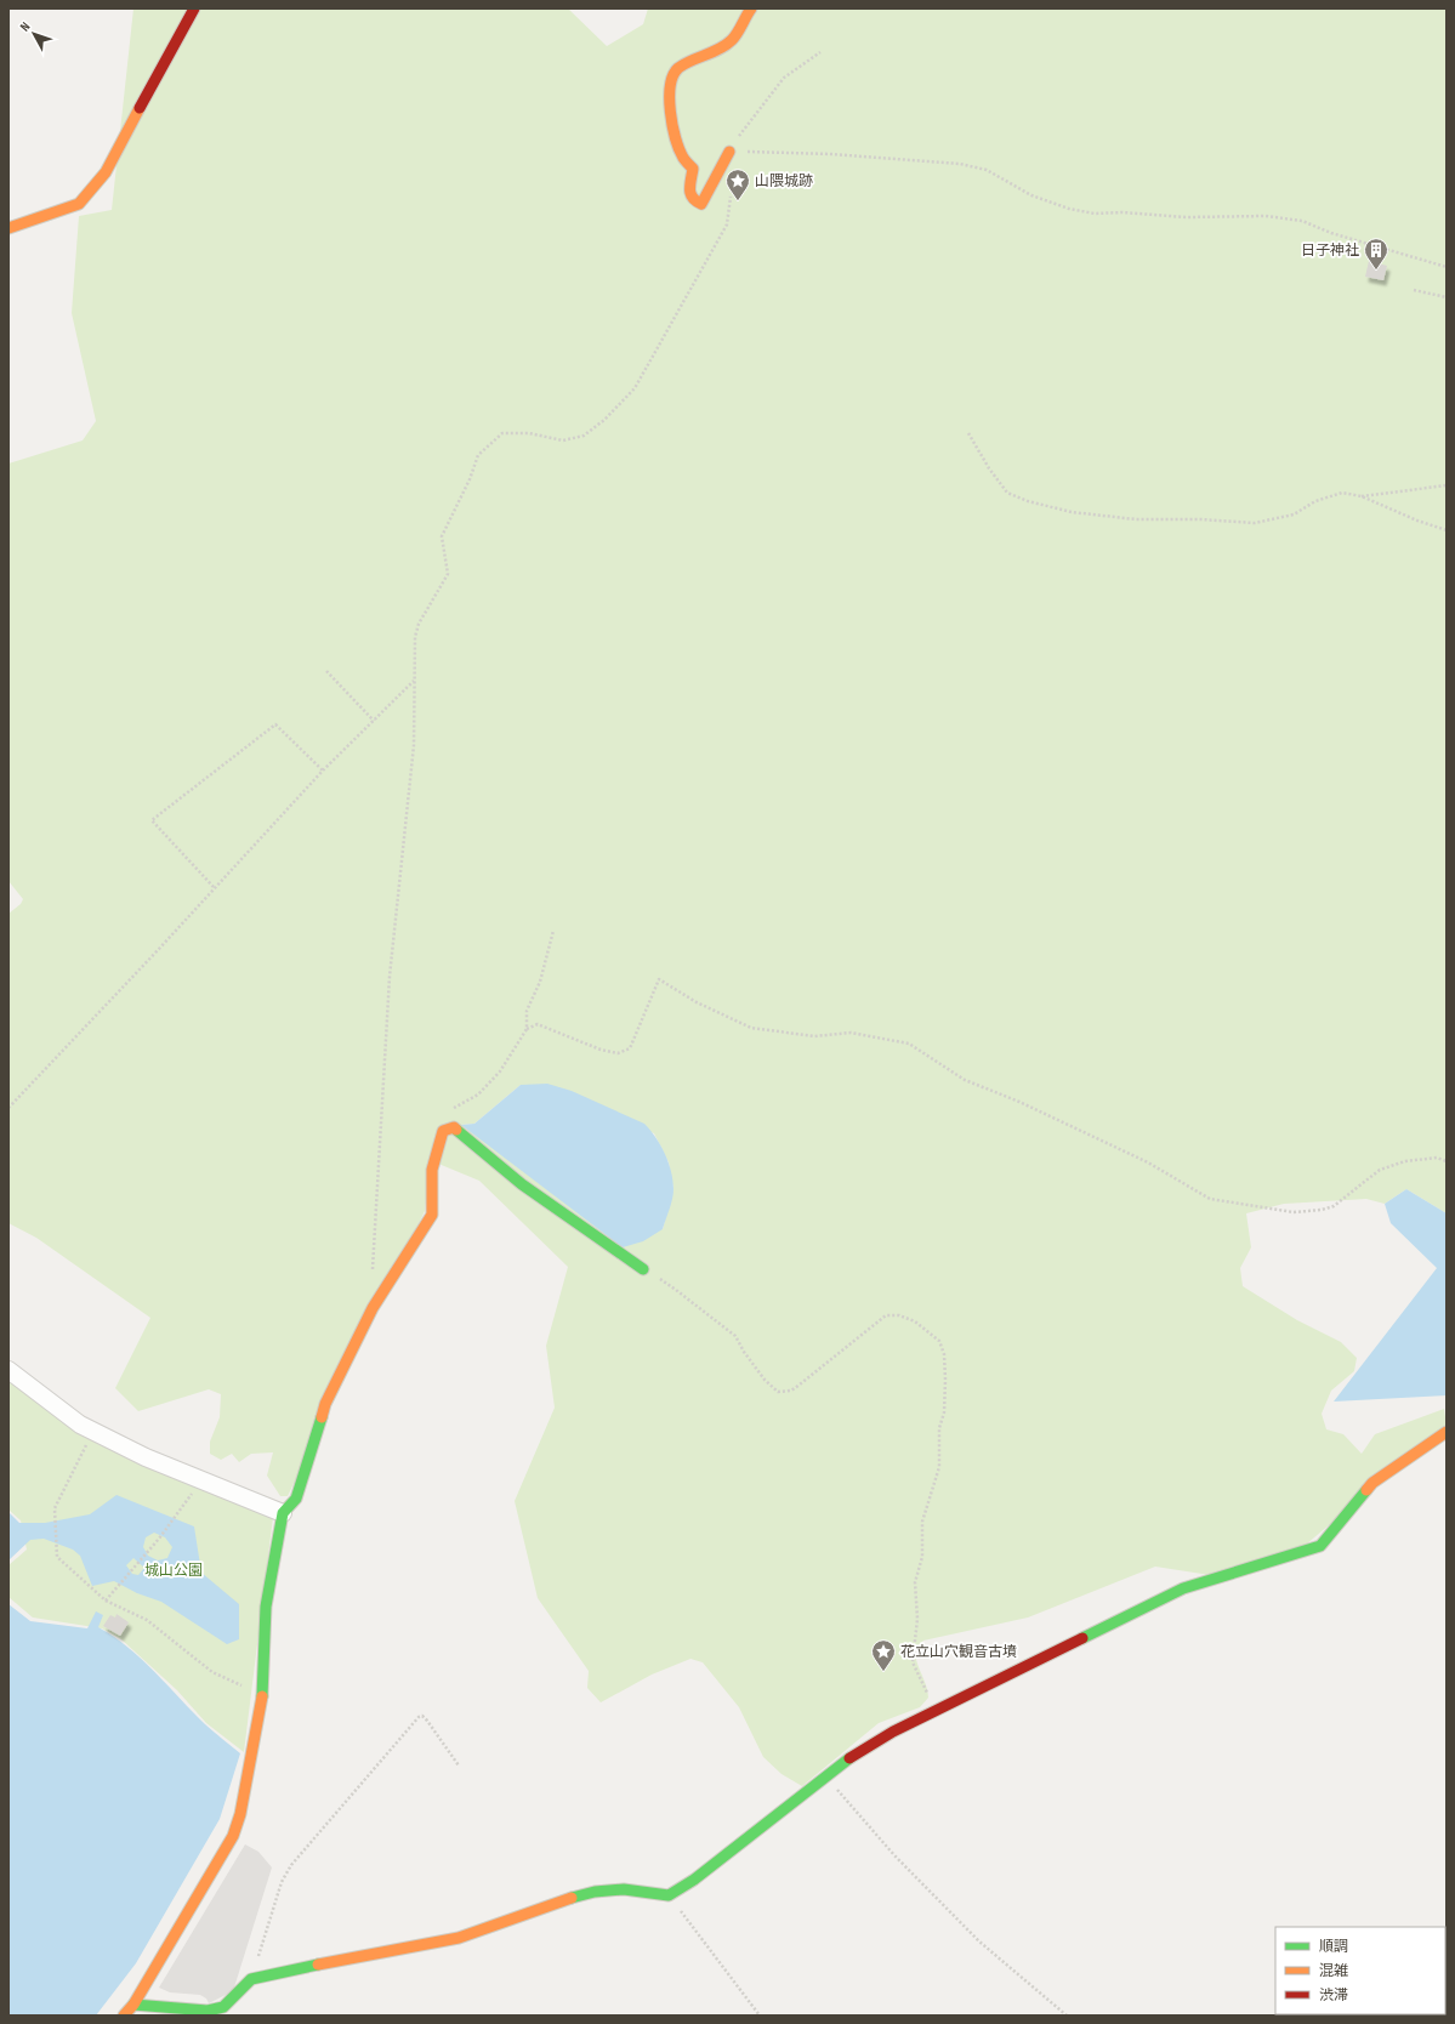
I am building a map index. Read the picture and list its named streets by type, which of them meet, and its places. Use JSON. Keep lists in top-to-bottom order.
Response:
{
  "parks": ["城山公園"],
  "places": {
    "place": ["山隈城跡", "花立山穴観音古墳"],
    "building": ["日子神社"]
  },
  "legend": ["順調", "混雑", "渋滞"],
  "north": "top left"
}
